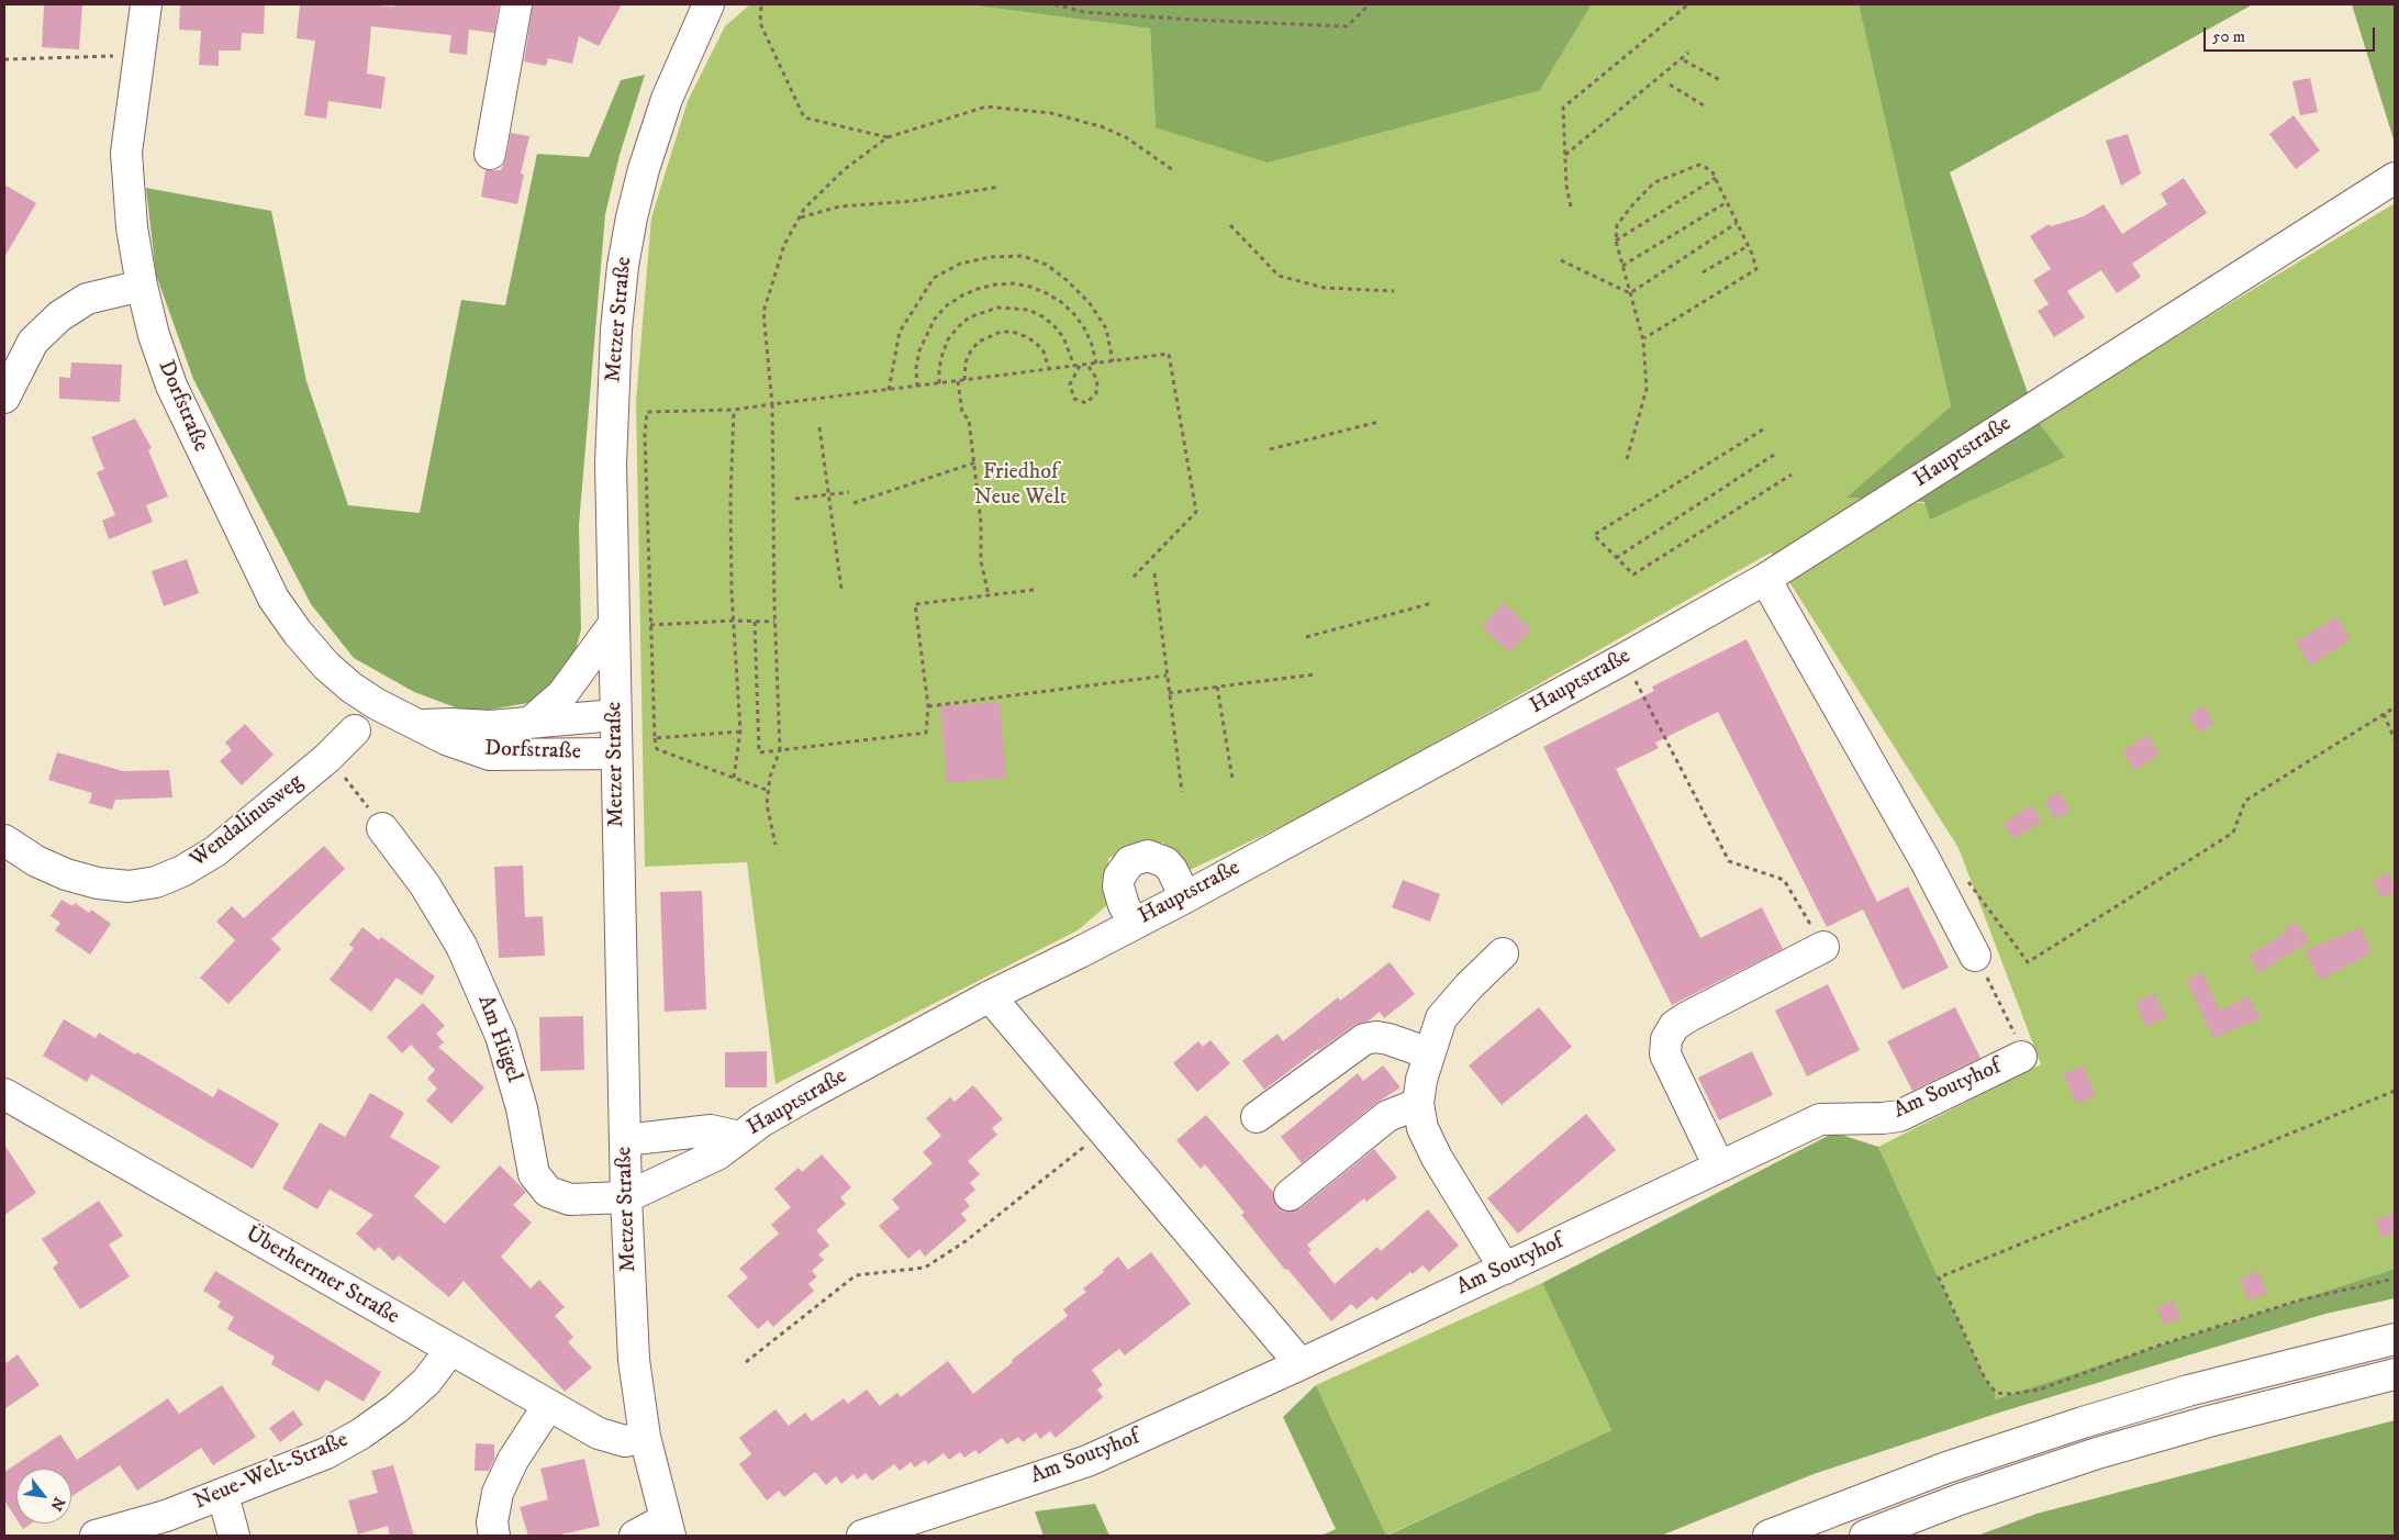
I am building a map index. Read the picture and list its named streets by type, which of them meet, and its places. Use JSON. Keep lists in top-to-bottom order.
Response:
{
  "streets": {
    "main road": [
      "Metzer Straße",
      "Dorfstraße",
      "Hauptstraße",
      "Wendalinusweg",
      "Am Hügel",
      "Am Soutyhof",
      "Überherrner Straße",
      "Neue-Welt-Straße"
    ]
  },
  "crossings": [
    ["Metzer Straße", "Dorfstraße"],
    ["Metzer Straße", "Hauptstraße"],
    ["Metzer Straße", "Am Hügel"],
    ["Metzer Straße", "Überherrner Straße"],
    ["Hauptstraße", "Am Hügel"],
    ["Überherrner Straße", "Neue-Welt-Straße"]
  ],
  "parks": ["Friedhof Neue Welt"],
  "scale_bar": "50 m",
  "north": "bottom right"
}
